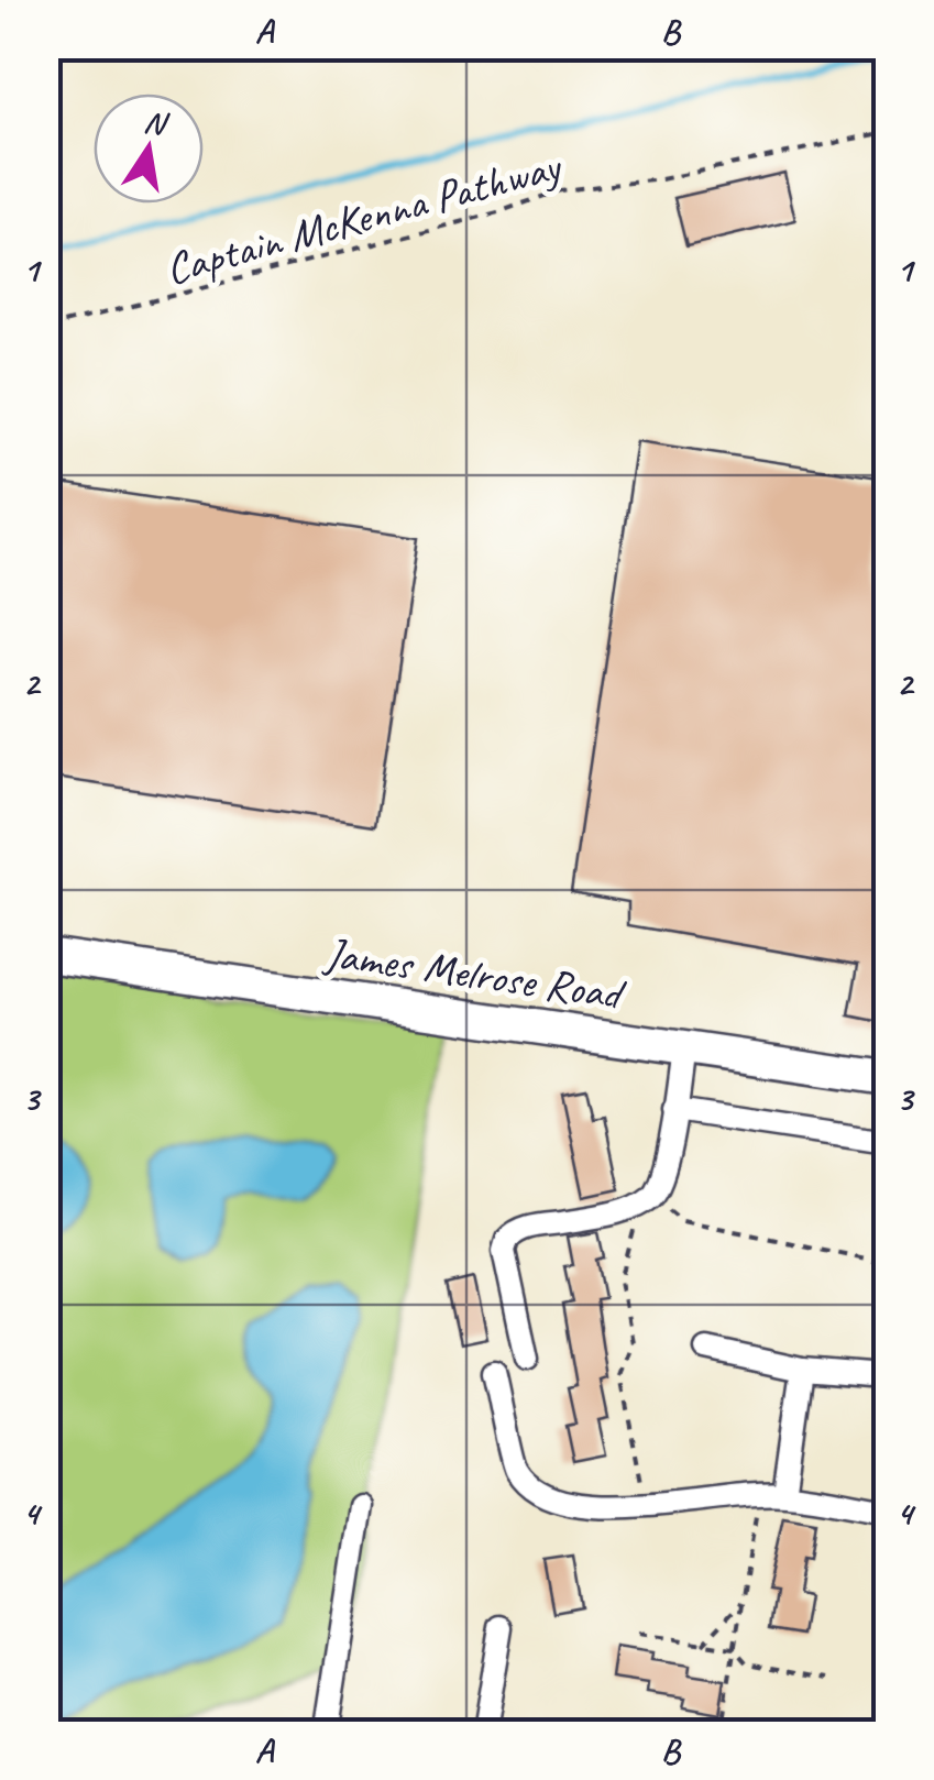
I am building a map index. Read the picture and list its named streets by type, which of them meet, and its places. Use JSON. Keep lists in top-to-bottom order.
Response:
{
  "streets": {
    "street": ["James Melrose Road"],
    "path": ["Captain McKenna Pathway"]
  },
  "north": "top",
  "grid": {
    "columns": ["A", "B"],
    "rows": [
      "1",
      "2",
      "3",
      "4"
    ]
  }
}
